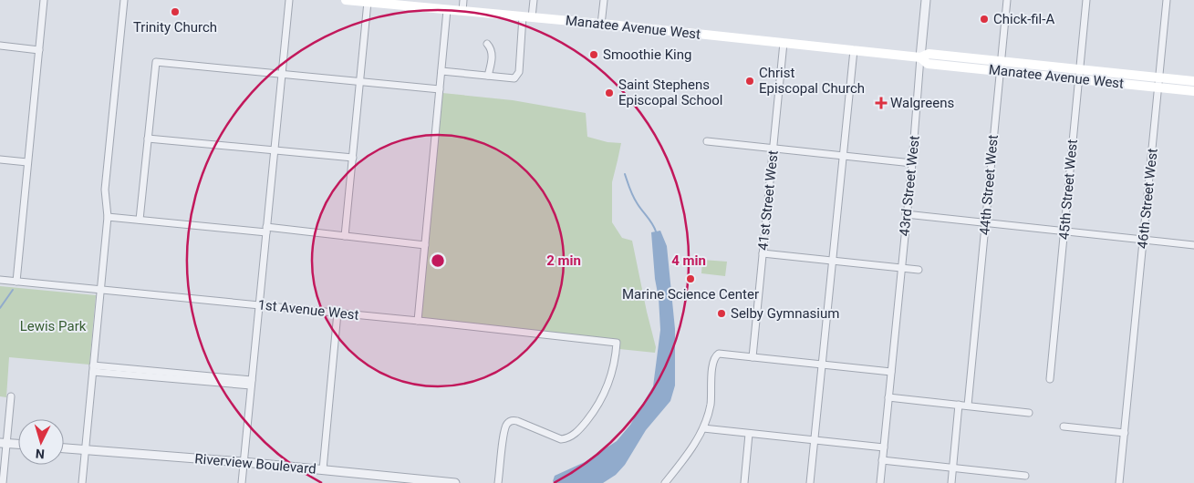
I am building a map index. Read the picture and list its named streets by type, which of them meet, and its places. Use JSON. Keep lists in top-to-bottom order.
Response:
{
  "streets": {
    "main road": ["Manatee Avenue West"],
    "street": [
      "44th Street West",
      "43rd Street West",
      "45th Street West",
      "46th Street West",
      "41st Street West",
      "1st Avenue West",
      "Riverview Boulevard"
    ]
  },
  "crossings": [
    ["Manatee Avenue West", "44th Street West"],
    ["Manatee Avenue West", "43rd Street West"],
    ["Manatee Avenue West", "45th Street West"],
    ["Manatee Avenue West", "46th Street West"],
    ["Manatee Avenue West", "41st Street West"]
  ],
  "parks": ["Lewis Park"],
  "places": {
    "other": [
      "Trinity Church",
      "Chick-fil-A",
      "Smoothie King",
      "Christ Episcopal Church",
      "Saint Stephens Episcopal School",
      "Marine Science Center",
      "Selby Gymnasium"
    ],
    "health": ["Walgreens"]
  },
  "north": "bottom",
  "rings": ["2 min", "4 min"]
}
